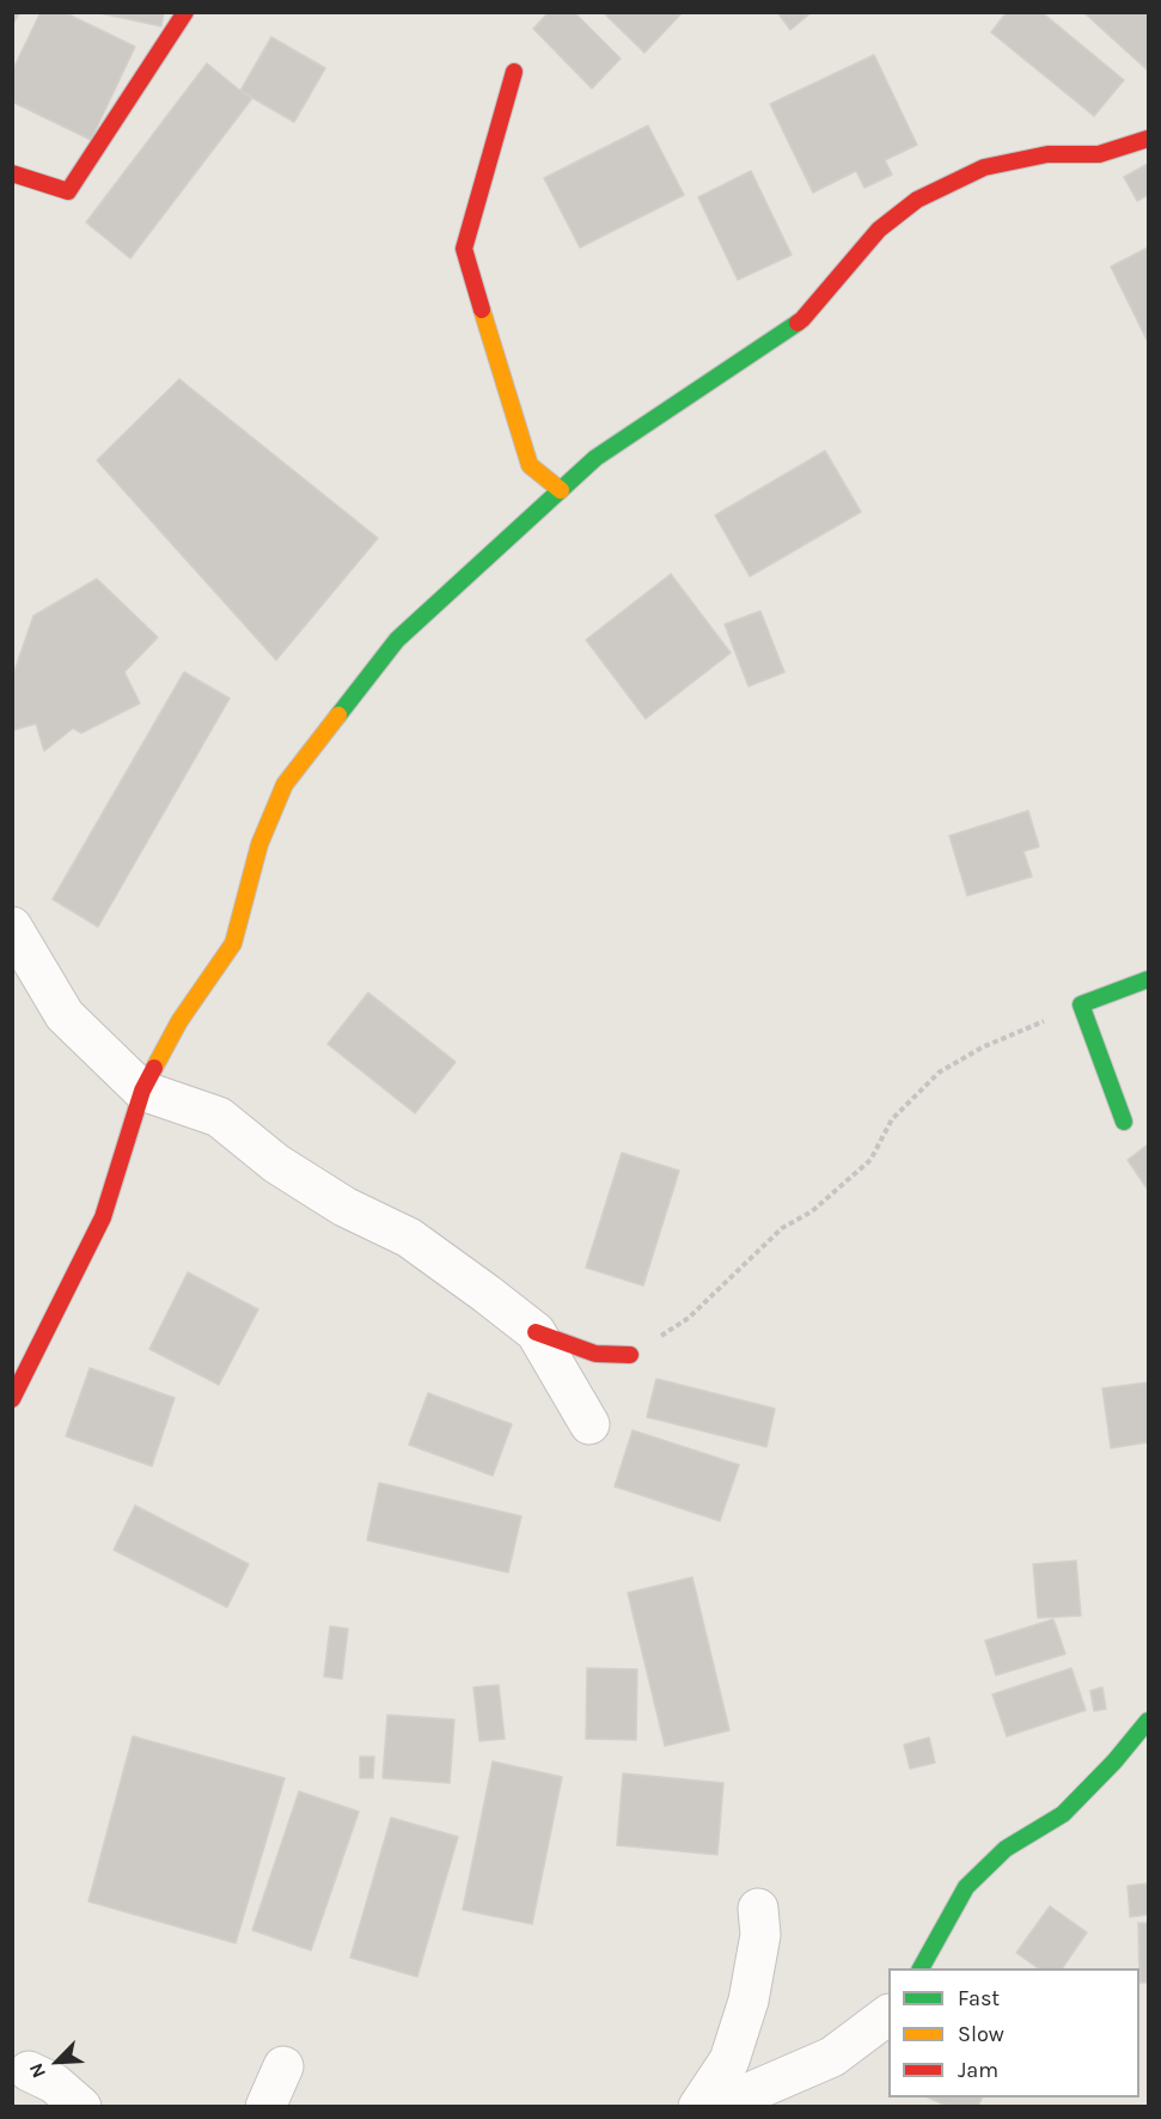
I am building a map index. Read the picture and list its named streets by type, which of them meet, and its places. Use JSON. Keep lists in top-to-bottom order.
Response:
{
  "legend": ["Fast", "Slow", "Jam"],
  "north": "bottom left"
}
